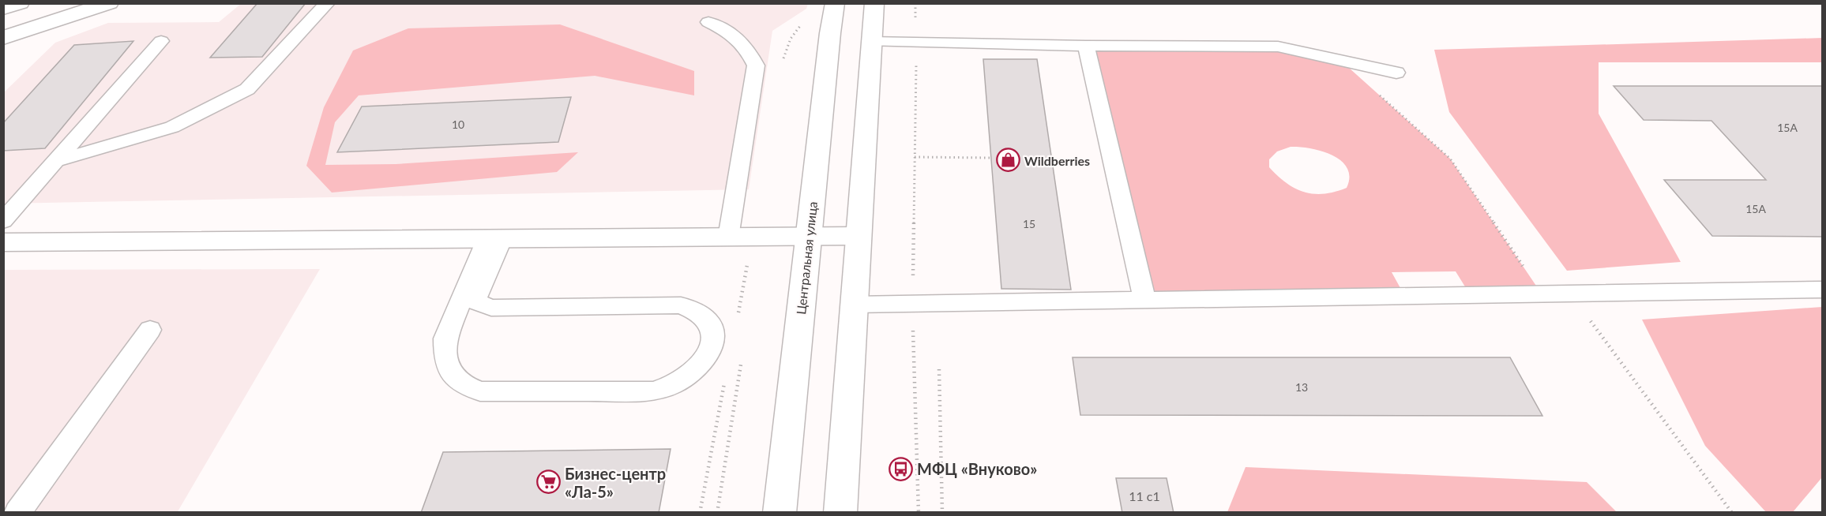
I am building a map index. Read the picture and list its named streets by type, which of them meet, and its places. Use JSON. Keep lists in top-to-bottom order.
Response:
{
  "streets": {
    "main road": ["Центральная улица"]
  },
  "places": {
    "shop": ["Wildberries"],
    "bus stop": ["МФЦ «Внуково»"],
    "supermarket": ["Бизнес-центр «Ла-5»"]
  },
  "house_numbers": [
    "10",
    "15А",
    "15А",
    "15",
    "13",
    "11 с1"
  ]
}
